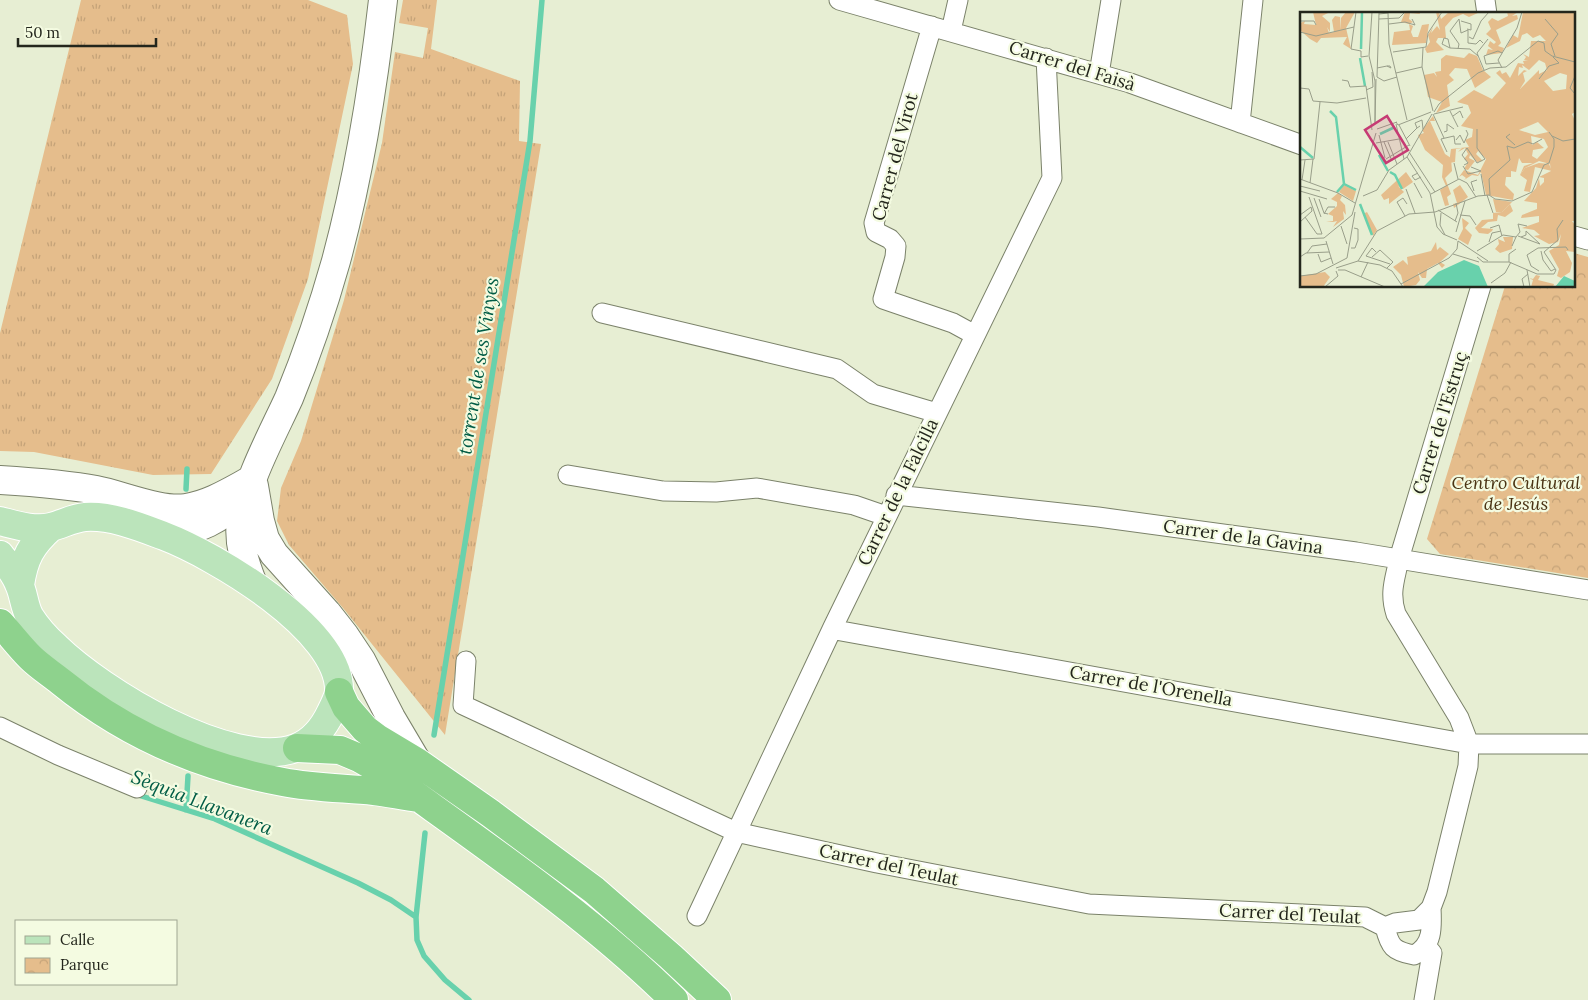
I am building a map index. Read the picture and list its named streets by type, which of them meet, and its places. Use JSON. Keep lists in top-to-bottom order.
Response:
{
  "streets": {
    "street": [
      "Carrer del Faisà",
      "Carrer del Virot",
      "Carrer de l'Estruç",
      "Carrer de la Falcilla",
      "Carrer de la Gavina",
      "Carrer de l'Orenella",
      "Carrer del Teulat"
    ]
  },
  "crossings": [
    ["Carrer del Faisà", "Carrer del Virot"],
    ["Carrer del Faisà", "Carrer de la Falcilla"],
    ["Carrer del Virot", "Carrer de la Falcilla"],
    ["Carrer de l'Estruç", "Carrer de la Gavina"],
    ["Carrer de la Falcilla", "Carrer de la Gavina"],
    ["Carrer de la Falcilla", "Carrer de l'Orenella"],
    ["Carrer de la Falcilla", "Carrer del Teulat"]
  ],
  "water": ["torrent de ses Vinyes", "Sèquia Llavanera"],
  "parks": ["Centro Cultural de Jesús"],
  "legend": ["Calle", "Parque"],
  "scale_bar": "50 m"
}
